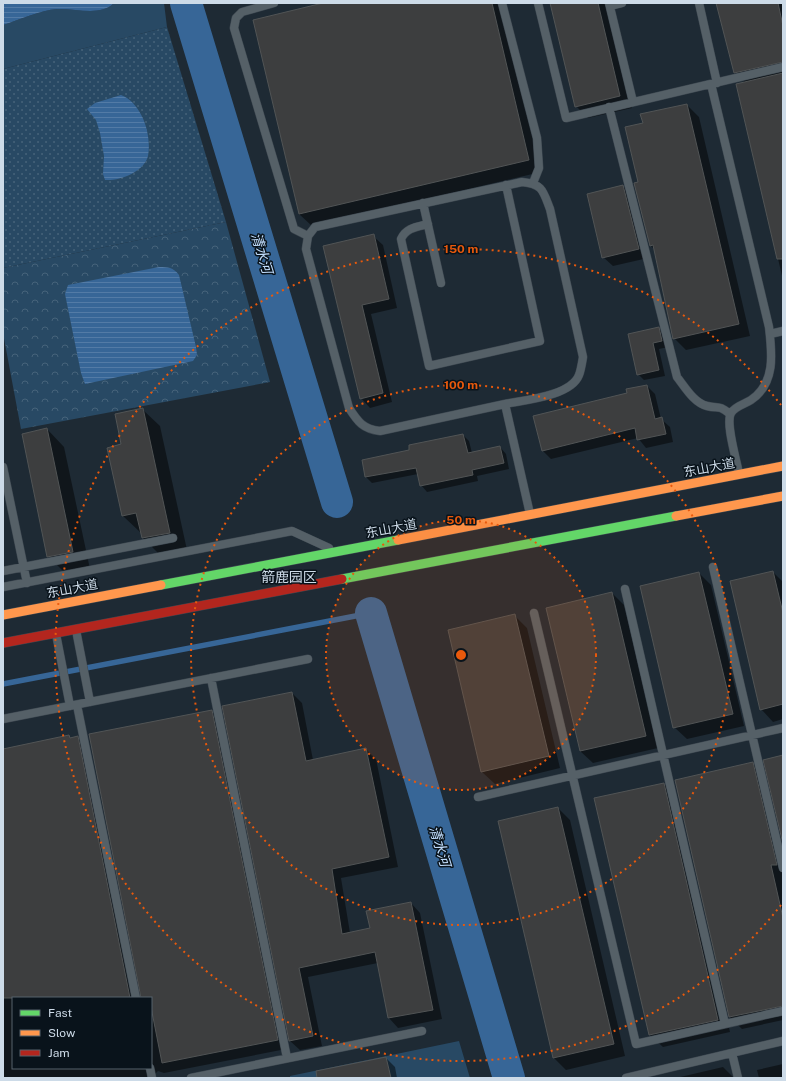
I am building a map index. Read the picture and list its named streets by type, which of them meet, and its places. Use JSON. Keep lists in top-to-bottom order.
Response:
{
  "streets": {
    "main road": ["东山大道"]
  },
  "districts": ["箭鹿园区"],
  "water": ["清水河"],
  "legend": ["Fast", "Slow", "Jam"],
  "rings": ["150 m", "100 m", "50 m"]
}
